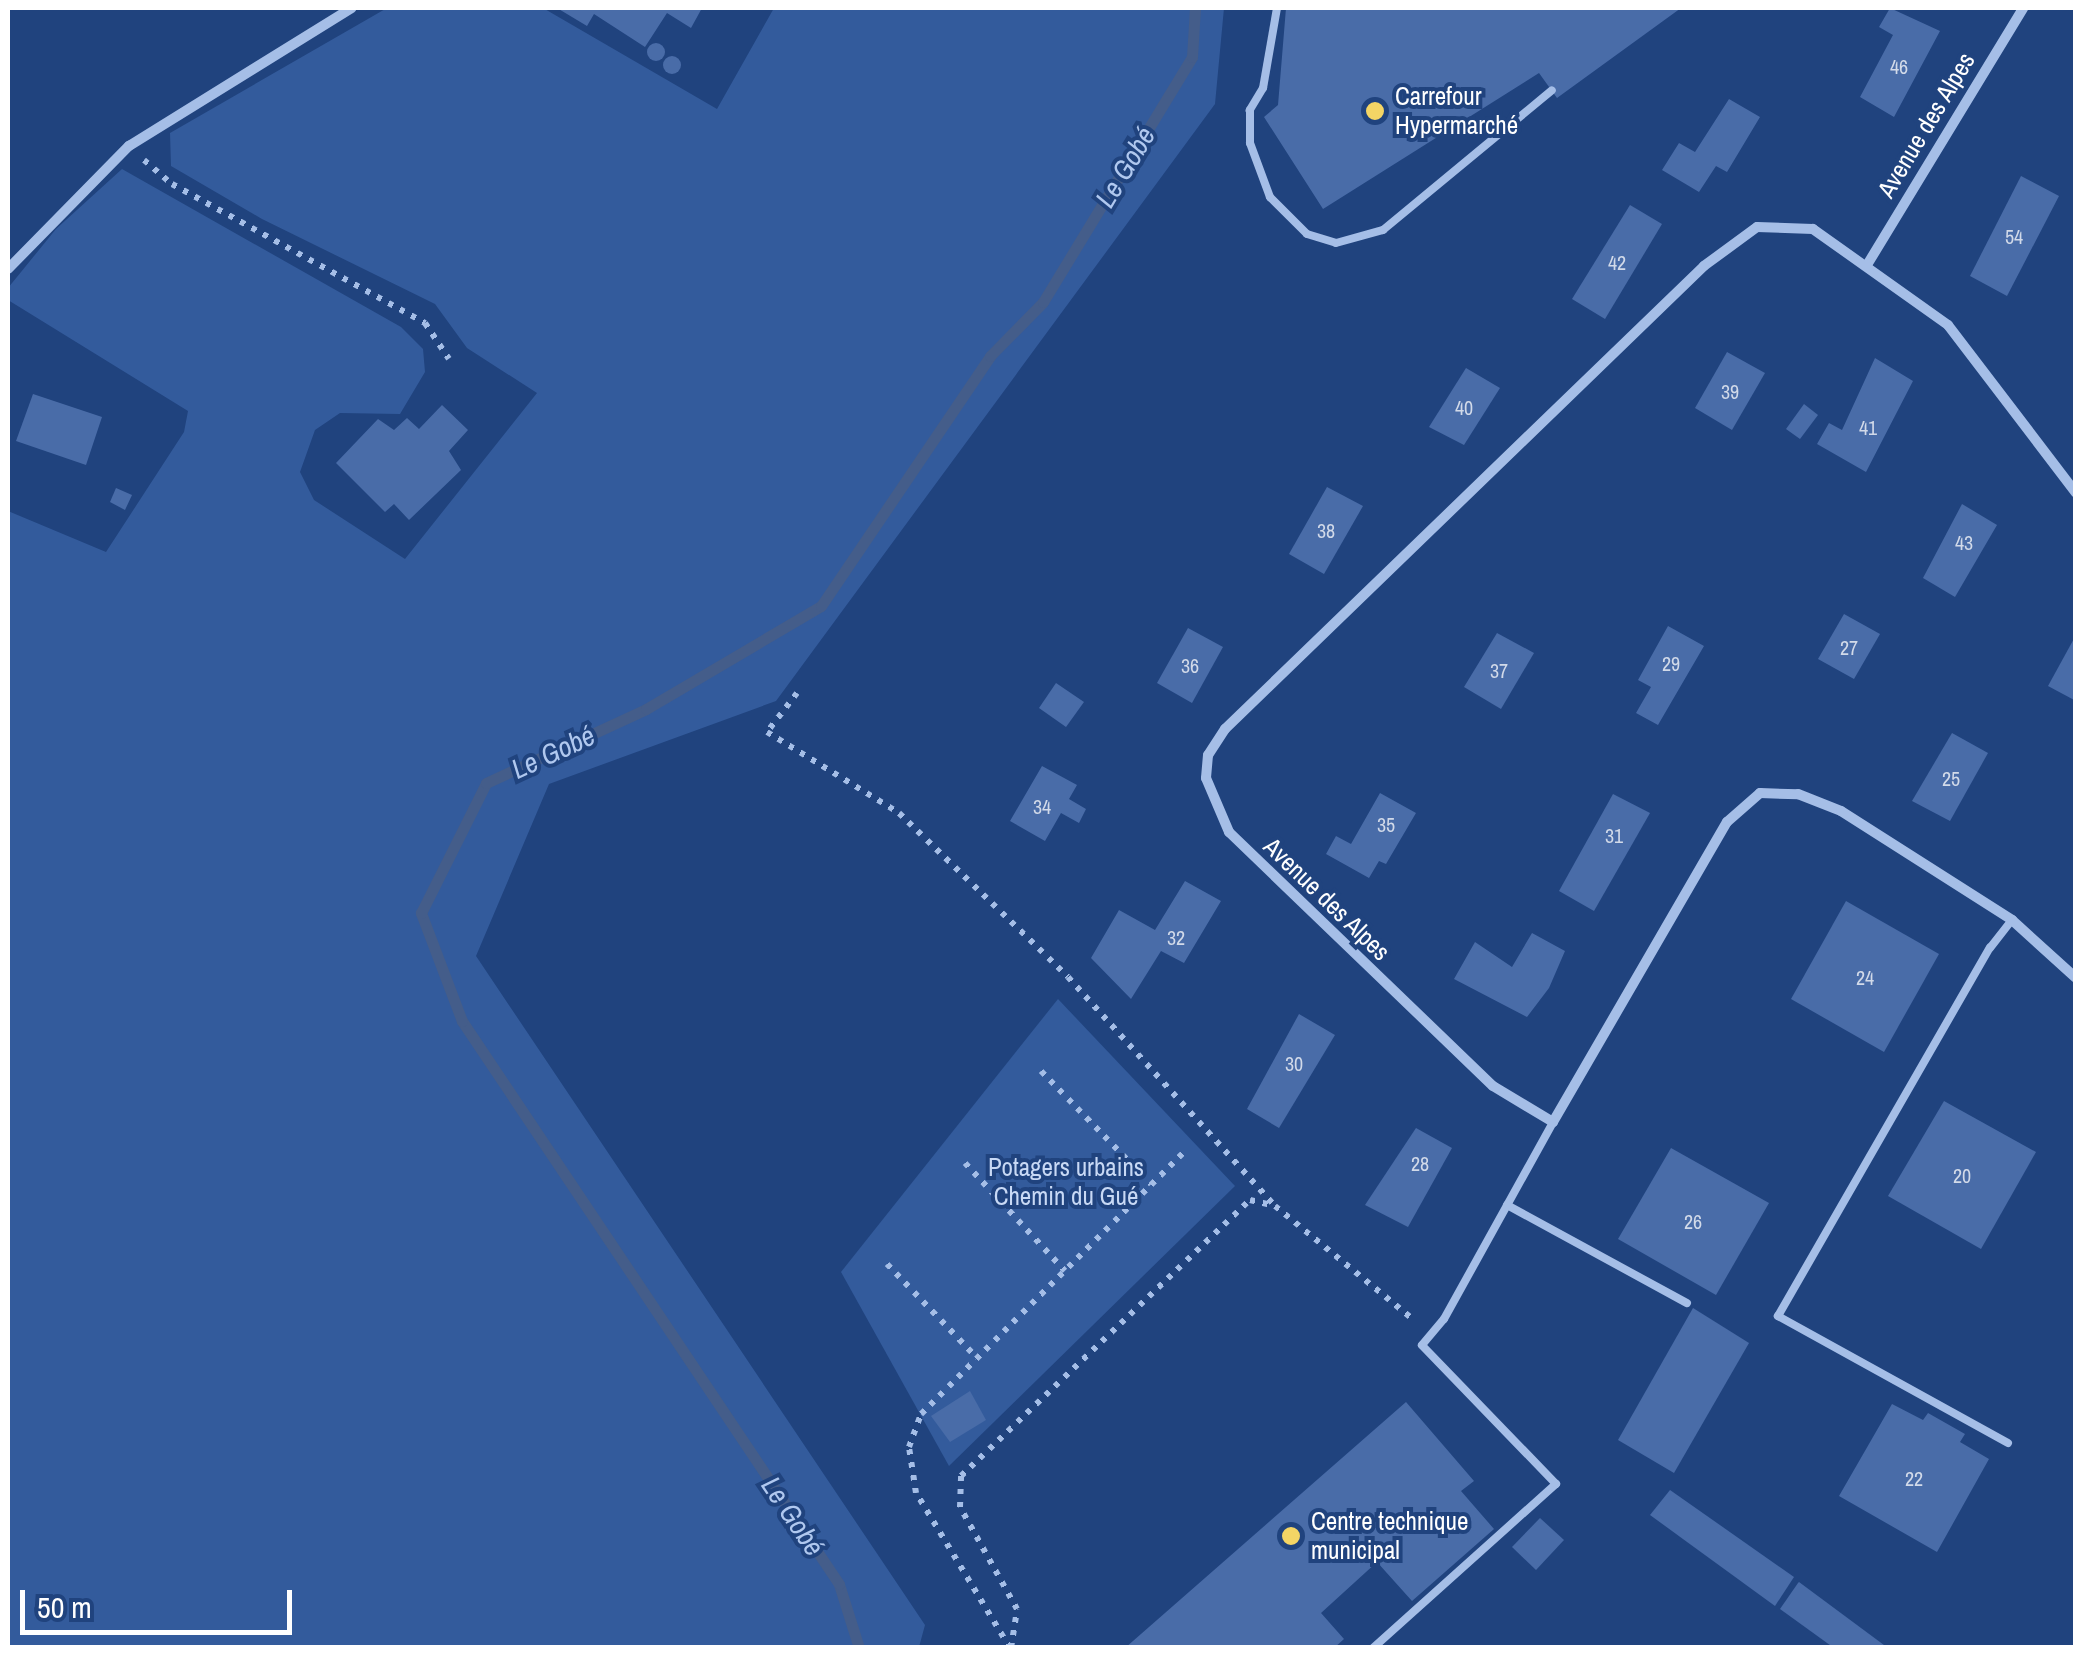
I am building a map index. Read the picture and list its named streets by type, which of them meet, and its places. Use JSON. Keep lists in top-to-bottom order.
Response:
{
  "streets": {
    "street": ["Avenue des Alpes"]
  },
  "water": ["Le Gobé"],
  "parks": ["Potagers urbains Chemin du Gué"],
  "places": ["Carrefour Hypermarché", "Centre technique municipal"],
  "house_numbers": [
    "46",
    "54",
    "42",
    "39",
    "40",
    "41",
    "38",
    "43",
    "27",
    "29",
    "36",
    "37",
    "25",
    "34",
    "35",
    "31",
    "32",
    "24",
    "30",
    "28",
    "20",
    "26",
    "22"
  ],
  "scale_bar": "50 m"
}
